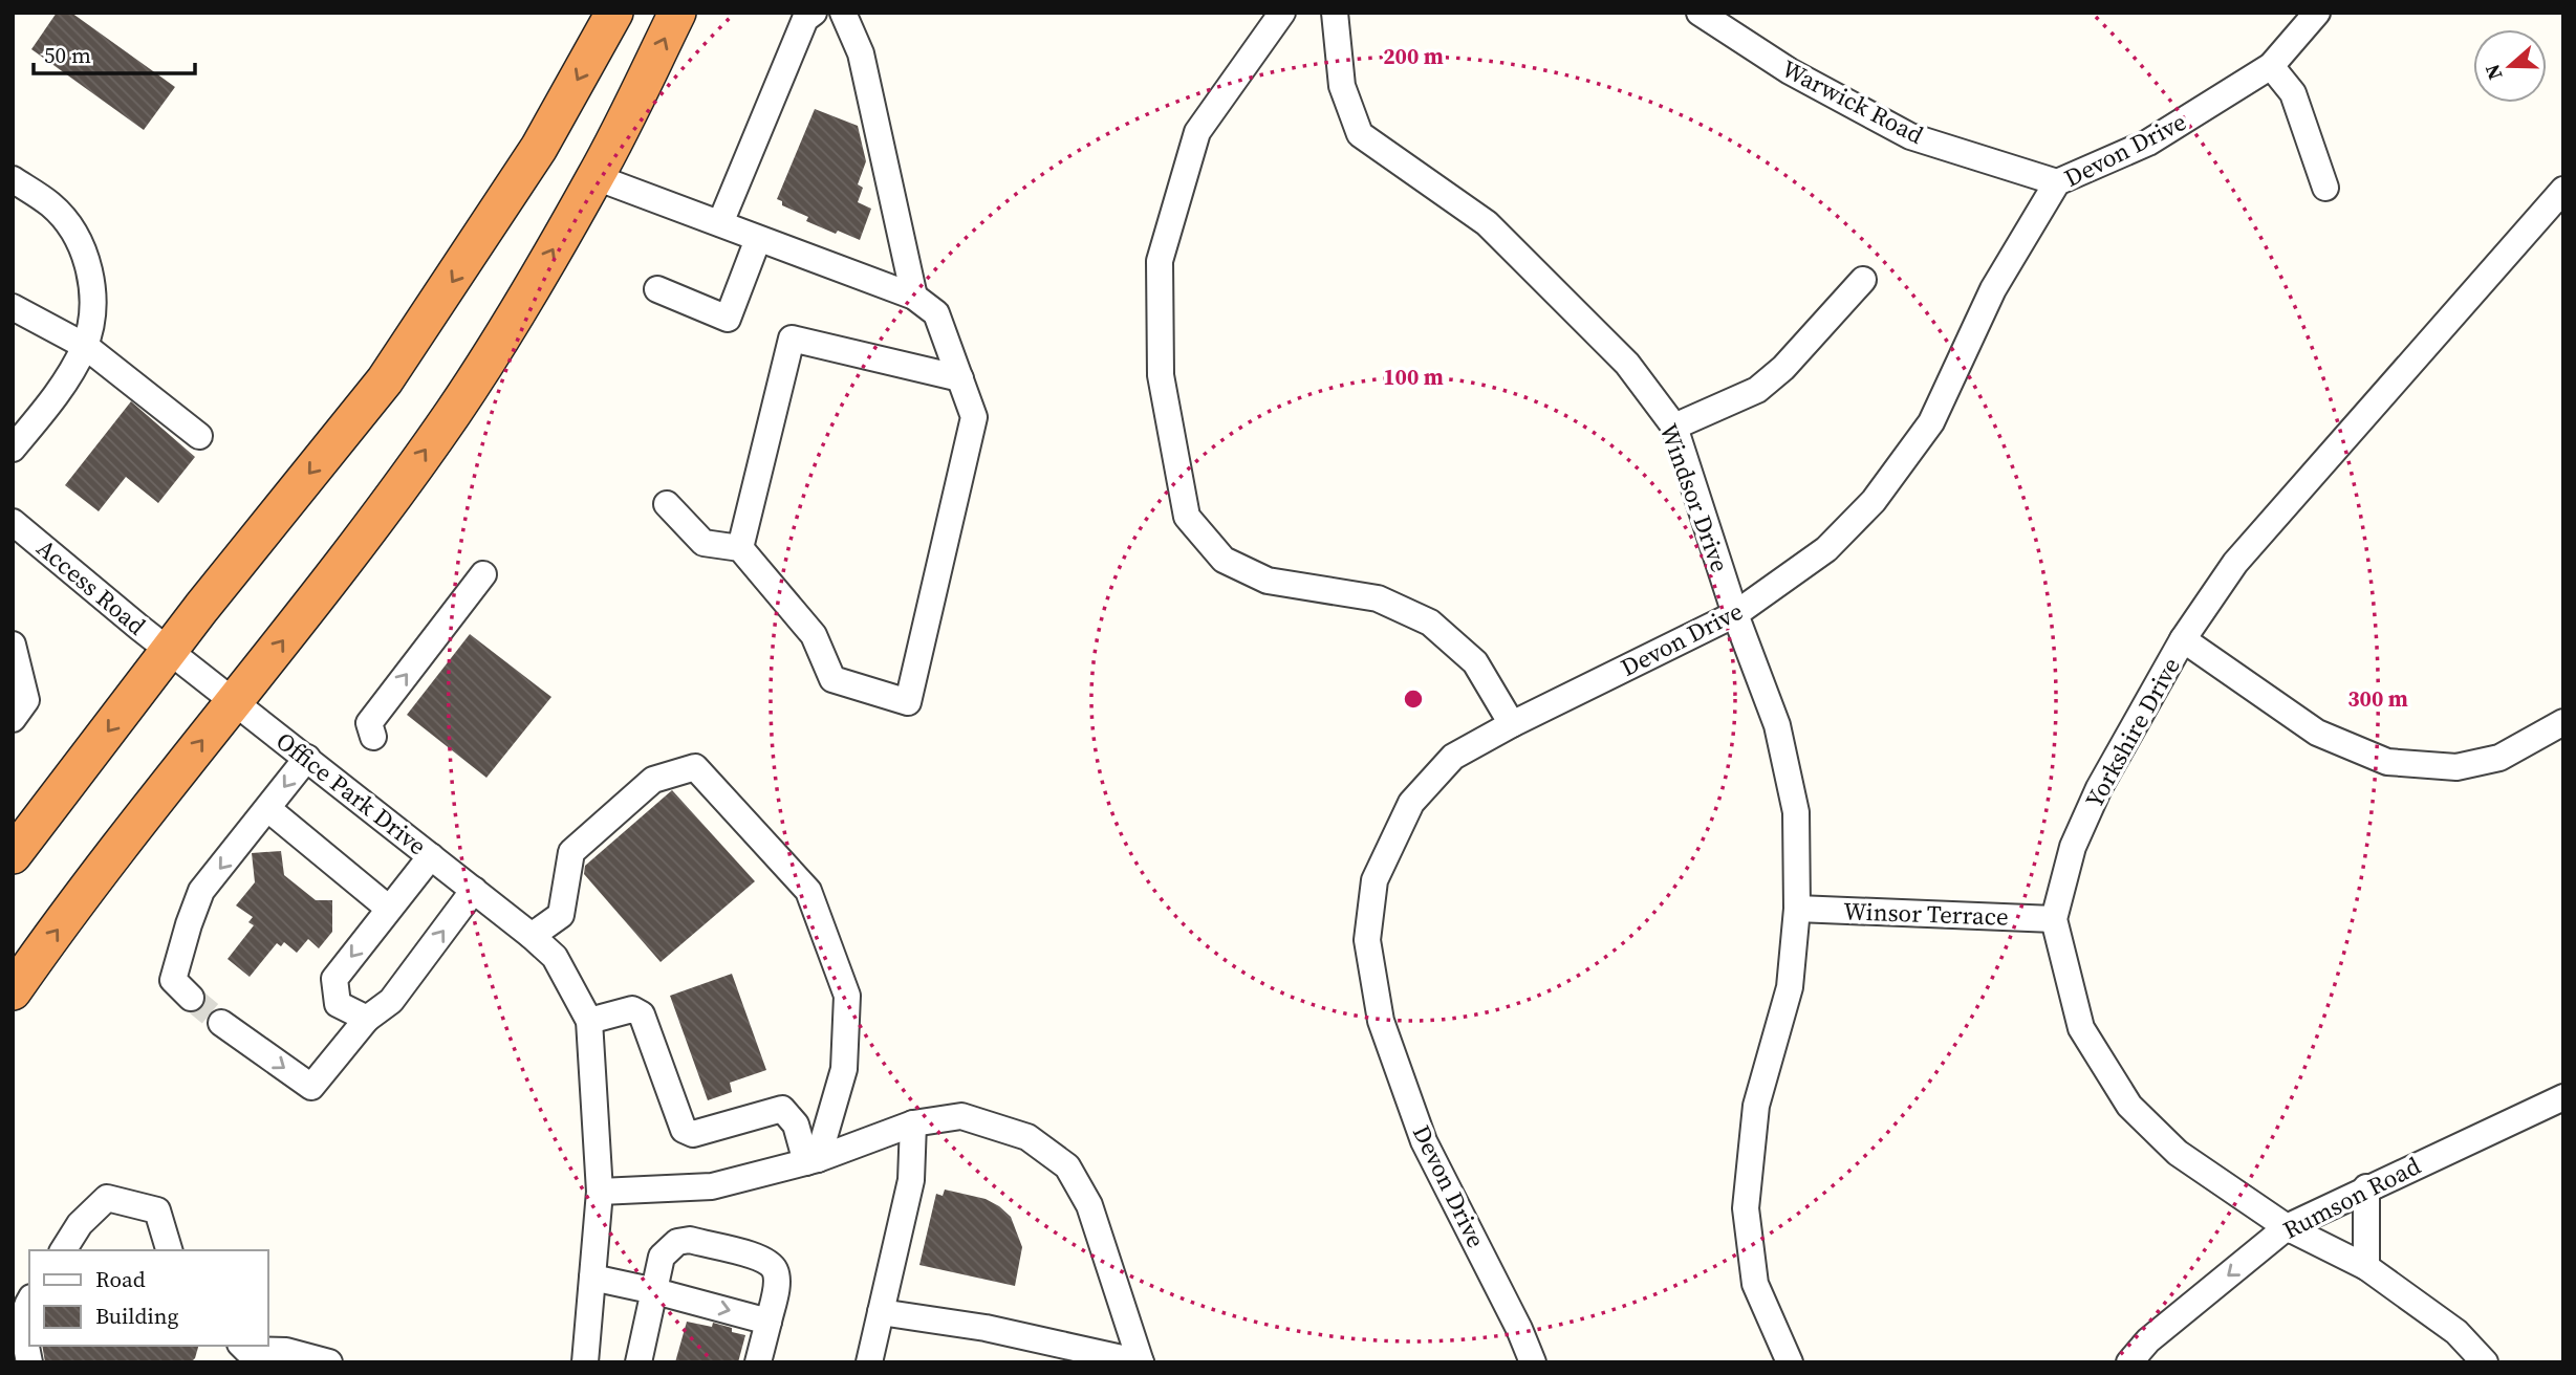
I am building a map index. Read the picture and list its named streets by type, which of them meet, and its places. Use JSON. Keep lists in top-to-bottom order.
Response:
{
  "streets": {
    "street": [
      "Warwick Road",
      "Devon Drive",
      "Windsor Drive",
      "Access Road",
      "Yorkshire Drive",
      "Office Park Drive",
      "Winsor Terrace",
      "Rumson Road"
    ]
  },
  "crossings": [
    ["Warwick Road", "Devon Drive"],
    ["Devon Drive", "Windsor Drive"],
    ["Windsor Drive", "Winsor Terrace"],
    ["Access Road", "Office Park Drive"],
    ["Yorkshire Drive", "Winsor Terrace"],
    ["Yorkshire Drive", "Rumson Road"]
  ],
  "one_way": ["Rumson Road"],
  "legend": ["Road", "Building"],
  "scale_bar": "50 m",
  "north": "left",
  "rings": ["200 m", "100 m", "300 m"]
}
